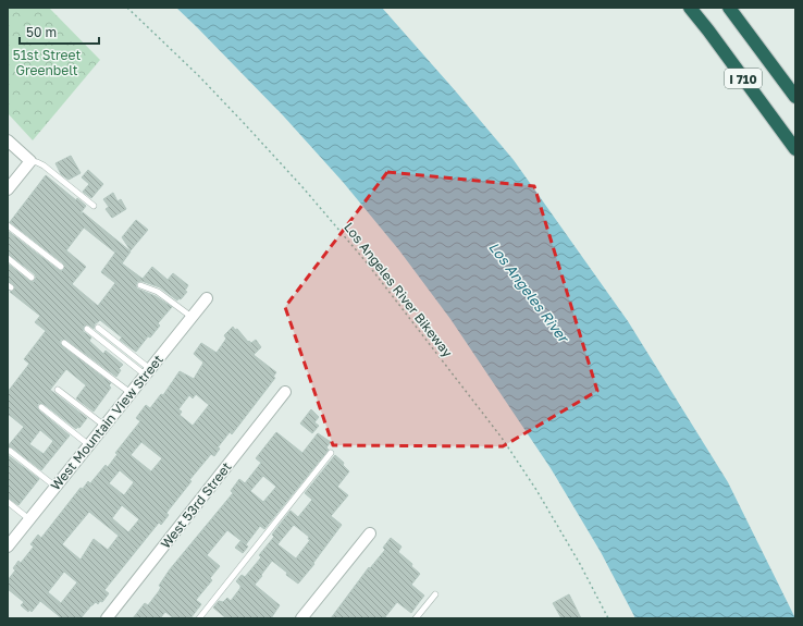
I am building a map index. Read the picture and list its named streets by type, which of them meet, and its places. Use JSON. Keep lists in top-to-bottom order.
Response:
{
  "streets": {
    "highway": ["I 710"],
    "street": ["West Mountain View Street", "West 53rd Street"],
    "path": ["Los Angeles River Bikeway"]
  },
  "water": ["Los Angeles River"],
  "parks": ["51st Street Greenbelt"],
  "scale_bar": "50 m"
}
